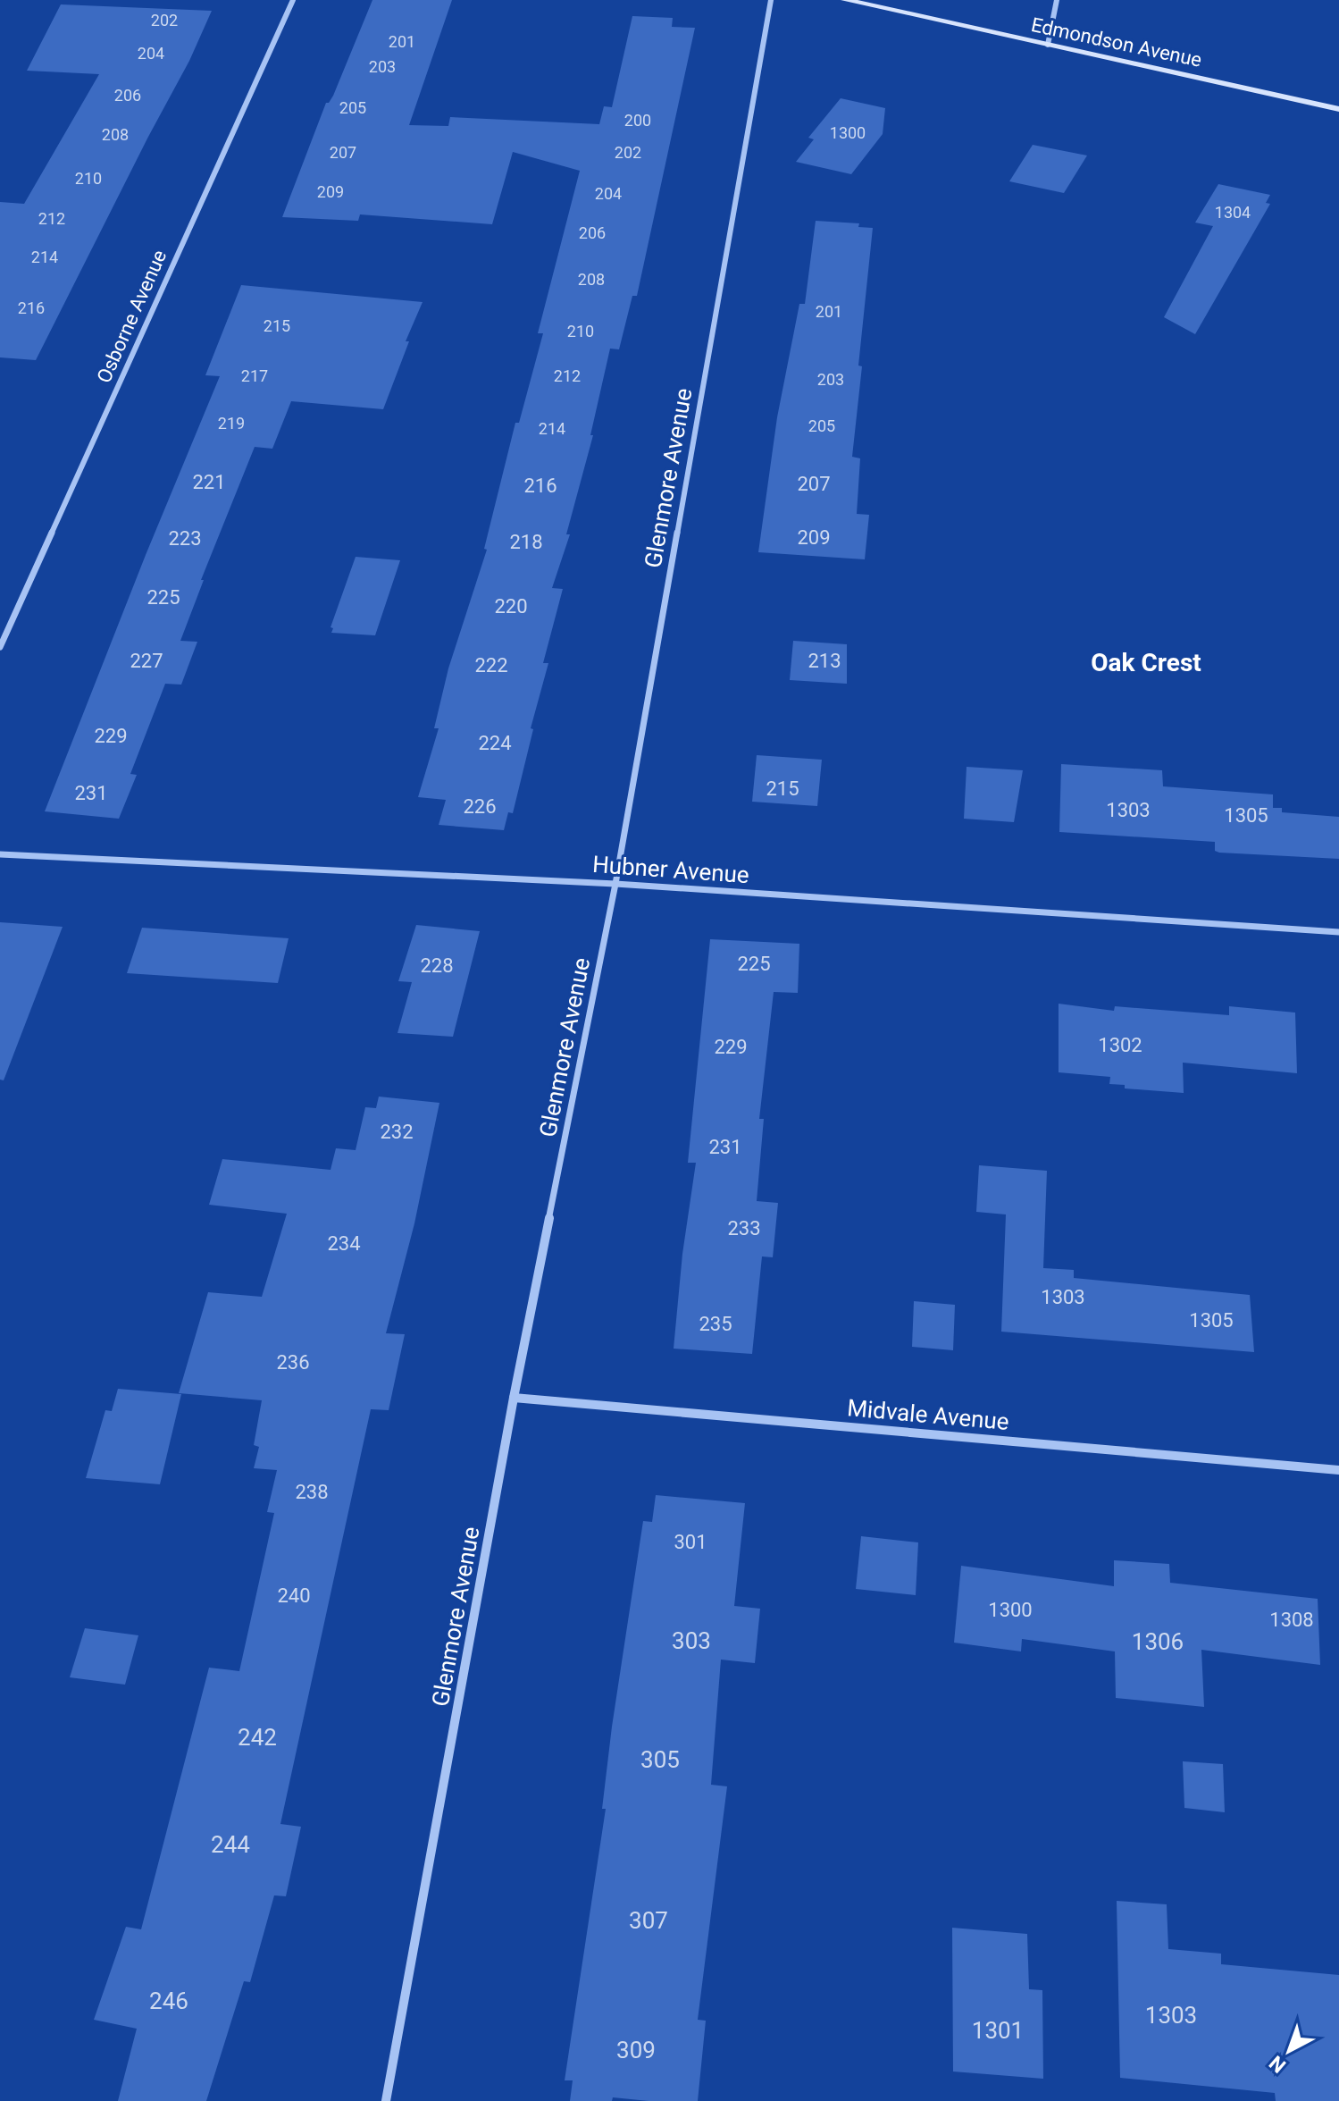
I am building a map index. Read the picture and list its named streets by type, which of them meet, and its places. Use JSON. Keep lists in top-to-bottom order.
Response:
{
  "streets": {
    "main road": ["Edmondson Avenue"],
    "street": [
      "Osborne Avenue",
      "Glenmore Avenue",
      "Hubner Avenue",
      "Midvale Avenue"
    ]
  },
  "crossings": [
    ["Glenmore Avenue", "Hubner Avenue"],
    ["Glenmore Avenue", "Midvale Avenue"]
  ],
  "districts": ["Oak Crest"],
  "house_numbers": [
    "202",
    "201",
    "204",
    "203",
    "206",
    "205",
    "200",
    "1300",
    "208",
    "207",
    "202",
    "210",
    "209",
    "204",
    "1304",
    "212",
    "206",
    "214",
    "208",
    "216",
    "201",
    "215",
    "210",
    "217",
    "212",
    "203",
    "219",
    "205",
    "214",
    "221",
    "207",
    "216",
    "209",
    "223",
    "218",
    "225",
    "220",
    "227",
    "213",
    "222",
    "229",
    "224",
    "215",
    "231",
    "226",
    "1303",
    "1305",
    "225",
    "228",
    "1302",
    "229",
    "232",
    "231",
    "233",
    "234",
    "1303",
    "1305",
    "235",
    "236",
    "238",
    "301",
    "240",
    "1300",
    "1308",
    "303",
    "1306",
    "242",
    "305",
    "244",
    "307",
    "246",
    "1303",
    "1301",
    "309"
  ],
  "north": "bottom left"
}
